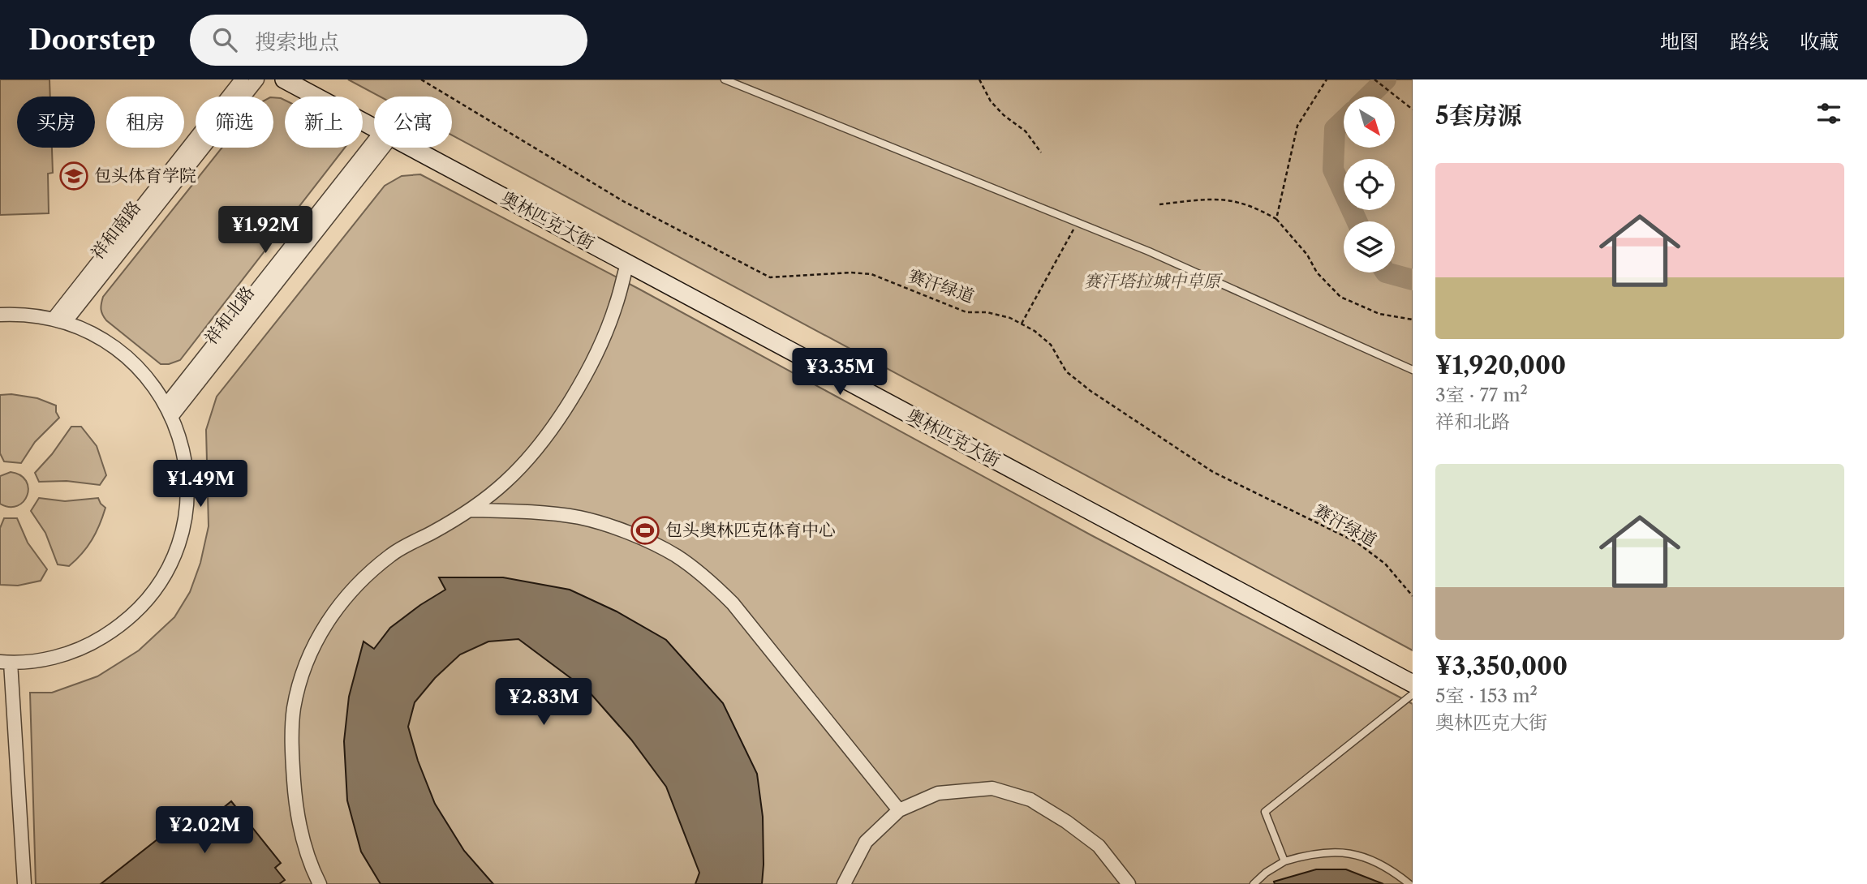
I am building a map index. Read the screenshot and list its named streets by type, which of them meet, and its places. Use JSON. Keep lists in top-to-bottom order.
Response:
{
  "streets": {
    "main road": ["奥林匹克大街"],
    "street": ["祥和南路", "祥和北路"],
    "path": ["赛汗绿道"]
  },
  "parks": ["赛汗塔拉城中草原"],
  "places": {
    "school or university": ["包头体育学院"],
    "sports": ["包头奥林匹克体育中心"]
  },
  "north": "bottom right",
  "page": {
    "header": "Doorstep",
    "search": "搜索地点",
    "nav": ["地图", "路线", "收藏"],
    "heading": "5套房源",
    "chip": [
      "买房",
      "租房",
      "筛选",
      "新上",
      "公寓"
    ],
    "list": [
      {
        "name": "¥1,920,000",
        "note": "3室 · 77 m² · 祥和北路"
      },
      {
        "name": "¥3,350,000",
        "note": "5室 · 153 m² · 奥林匹克大街"
      }
    ],
    "price": [
      "¥1.92M",
      "¥3.35M",
      "¥1.49M",
      "¥2.83M",
      "¥2.02M"
    ]
  }
}
